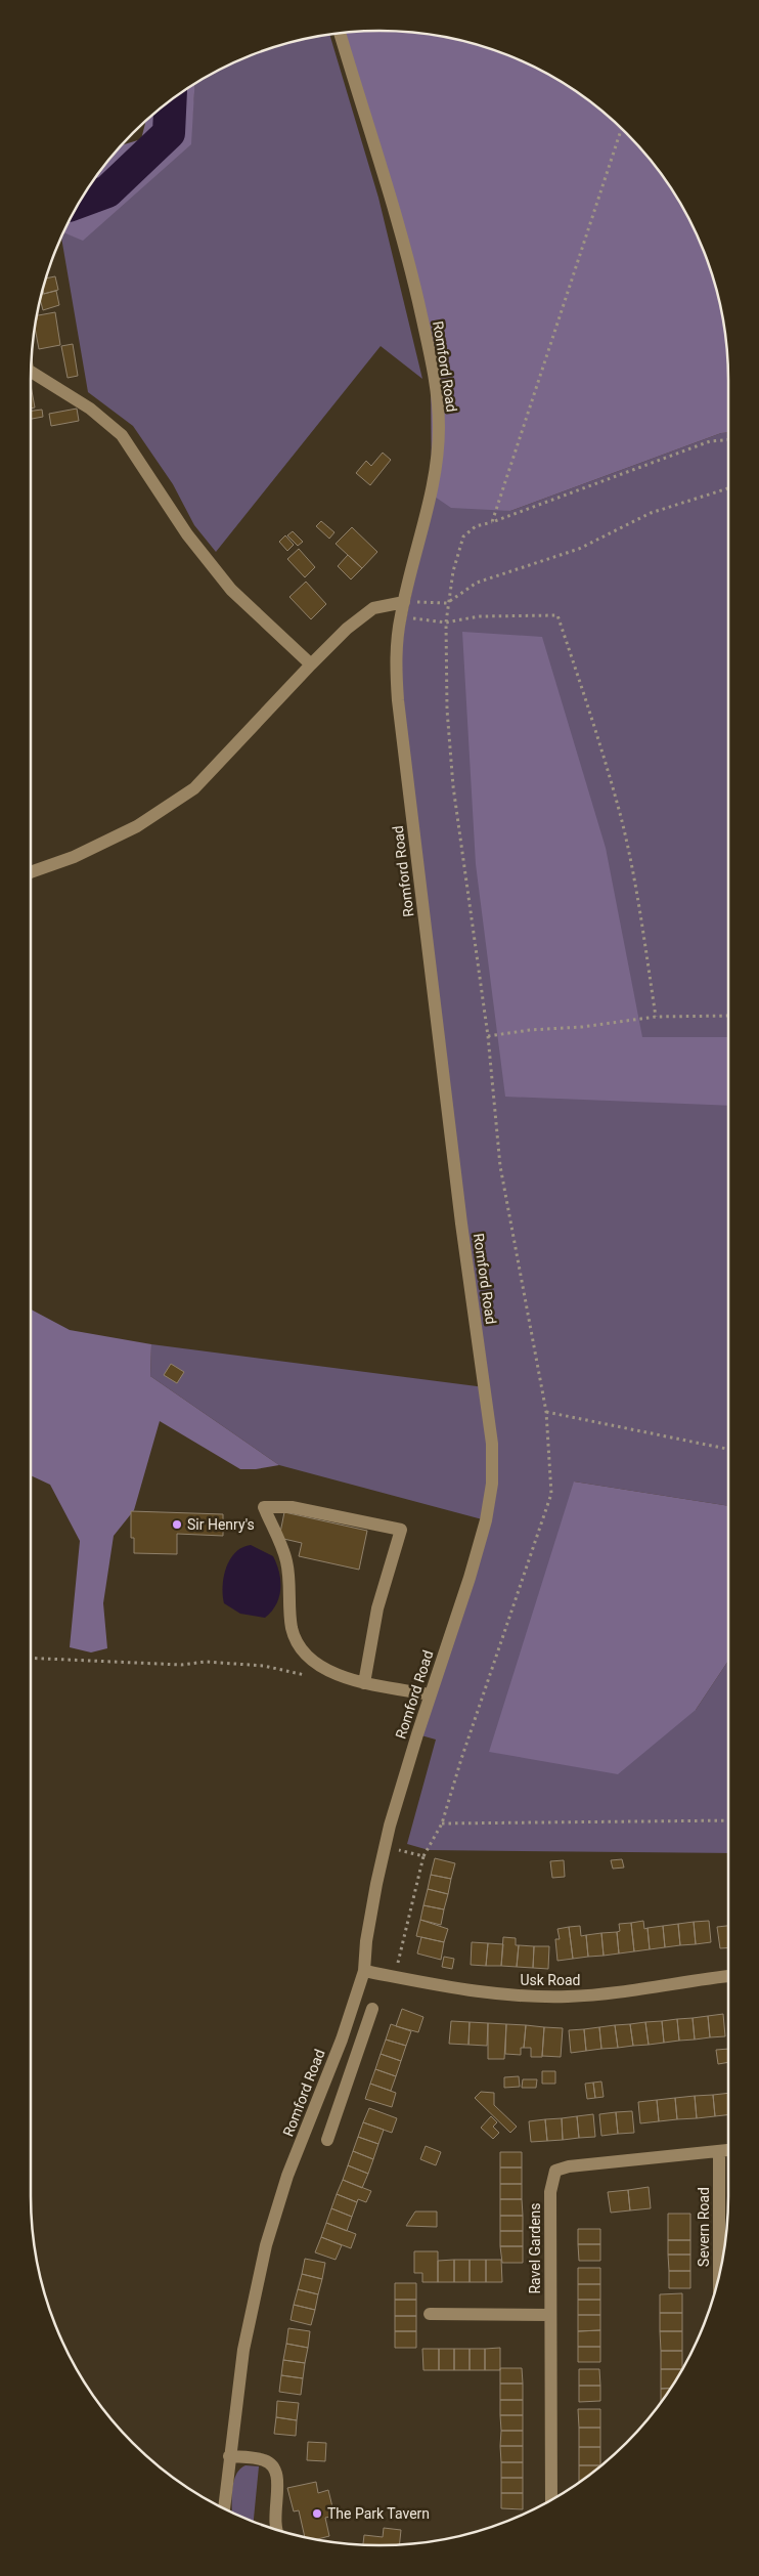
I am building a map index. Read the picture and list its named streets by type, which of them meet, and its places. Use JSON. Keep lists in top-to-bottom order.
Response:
{
  "streets": {
    "street": [
      "Romford Road",
      "Usk Road",
      "Severn Road",
      "Ravel Gardens"
    ]
  },
  "crossings": [
    ["Romford Road", "Usk Road"],
    ["Severn Road", "Ravel Gardens"]
  ],
  "places": ["Sir Henry's", "The Park Tavern"]
}
